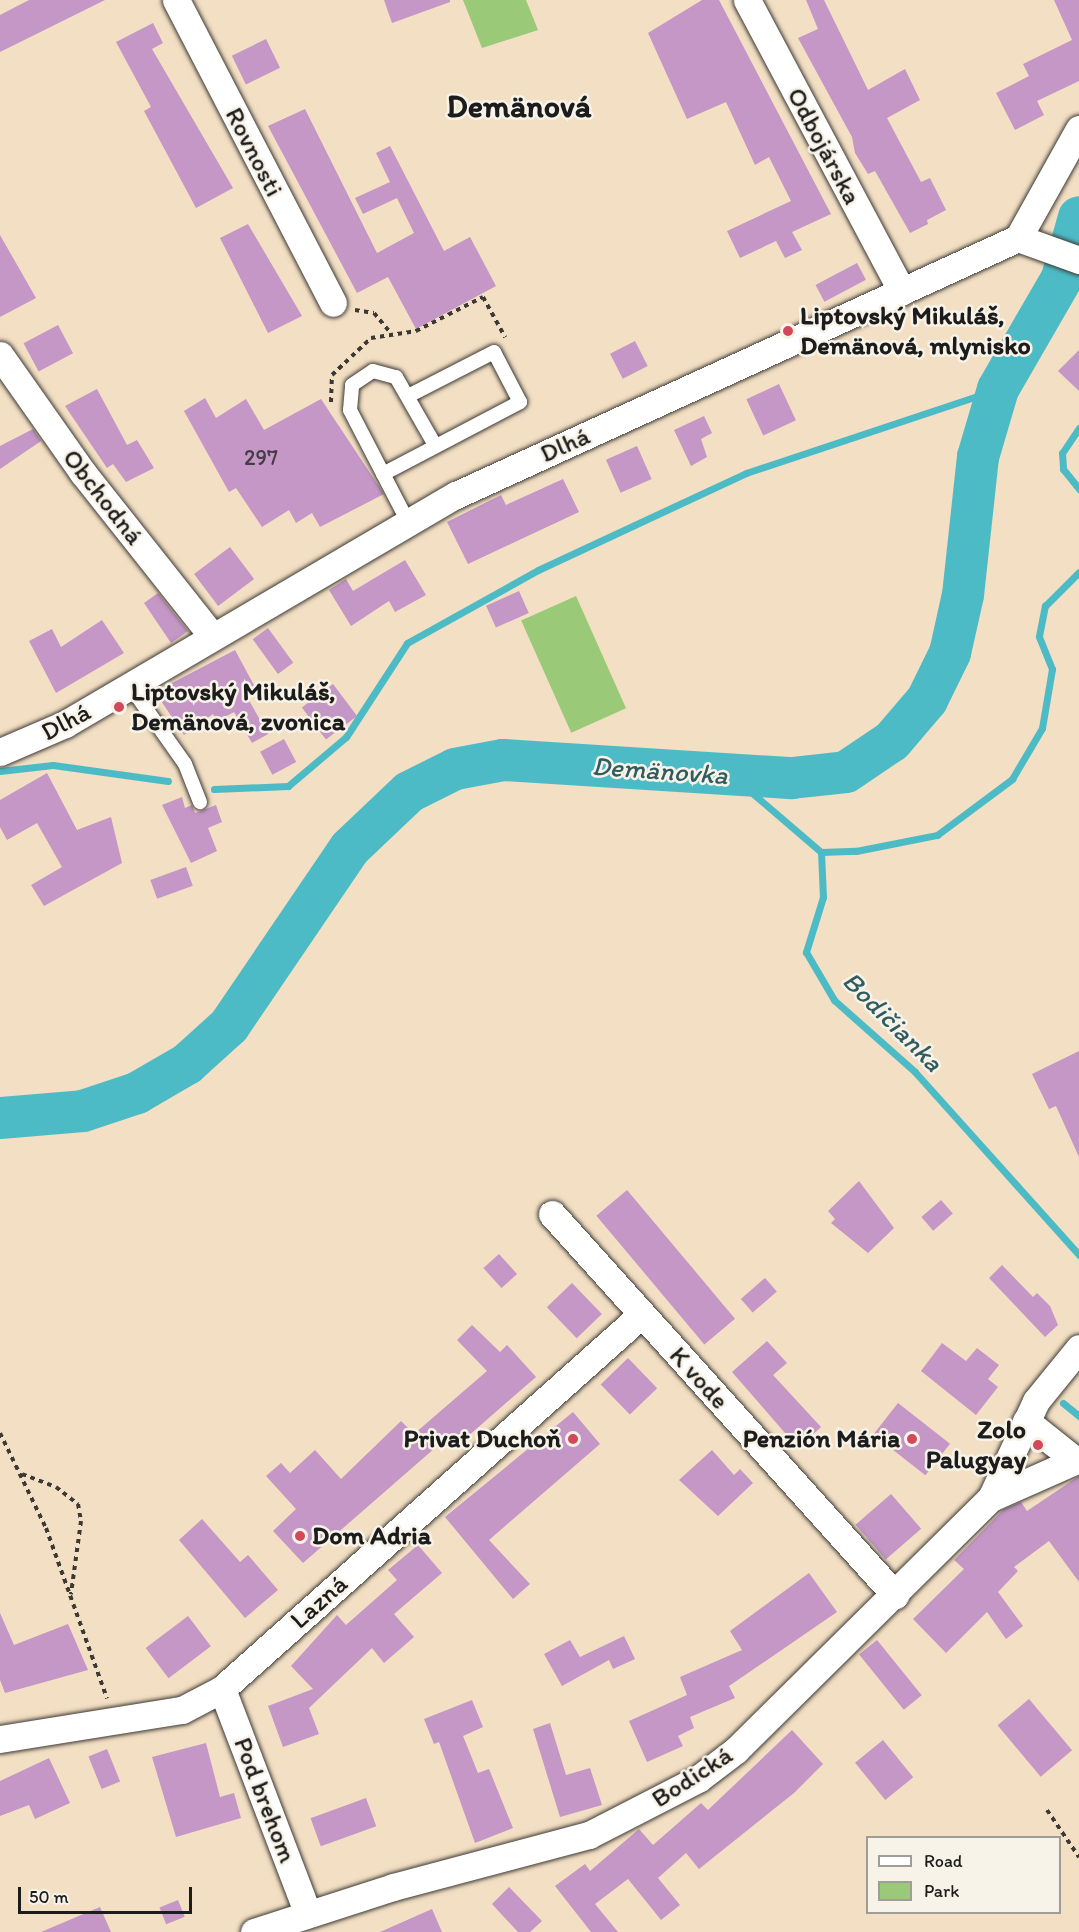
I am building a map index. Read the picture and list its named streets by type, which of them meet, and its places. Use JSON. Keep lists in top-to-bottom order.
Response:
{
  "streets": {
    "street": [
      "Odbojárska",
      "Rovnosti",
      "Dlhá",
      "Obchodná",
      "K vode",
      "Lazná",
      "Bodická",
      "Pod brehom"
    ]
  },
  "crossings": [
    ["Odbojárska", "Dlhá"],
    ["Dlhá", "Obchodná"],
    ["K vode", "Lazná"],
    ["K vode", "Bodická"],
    ["Lazná", "Pod brehom"],
    ["Bodická", "Pod brehom"]
  ],
  "districts": ["Demänová"],
  "water": ["Demänovka", "Bodičianka"],
  "places": [
    "Liptovský Mikuláš, Demänová, mlynisko",
    "Liptovský Mikuláš, Demänová, zvonica",
    "Privat Duchoň",
    "Penzión Mária",
    "Zolo Palugyay",
    "Dom Adria"
  ],
  "house_numbers": ["297"],
  "legend": ["Road", "Park"],
  "scale_bar": "50 m"
}
